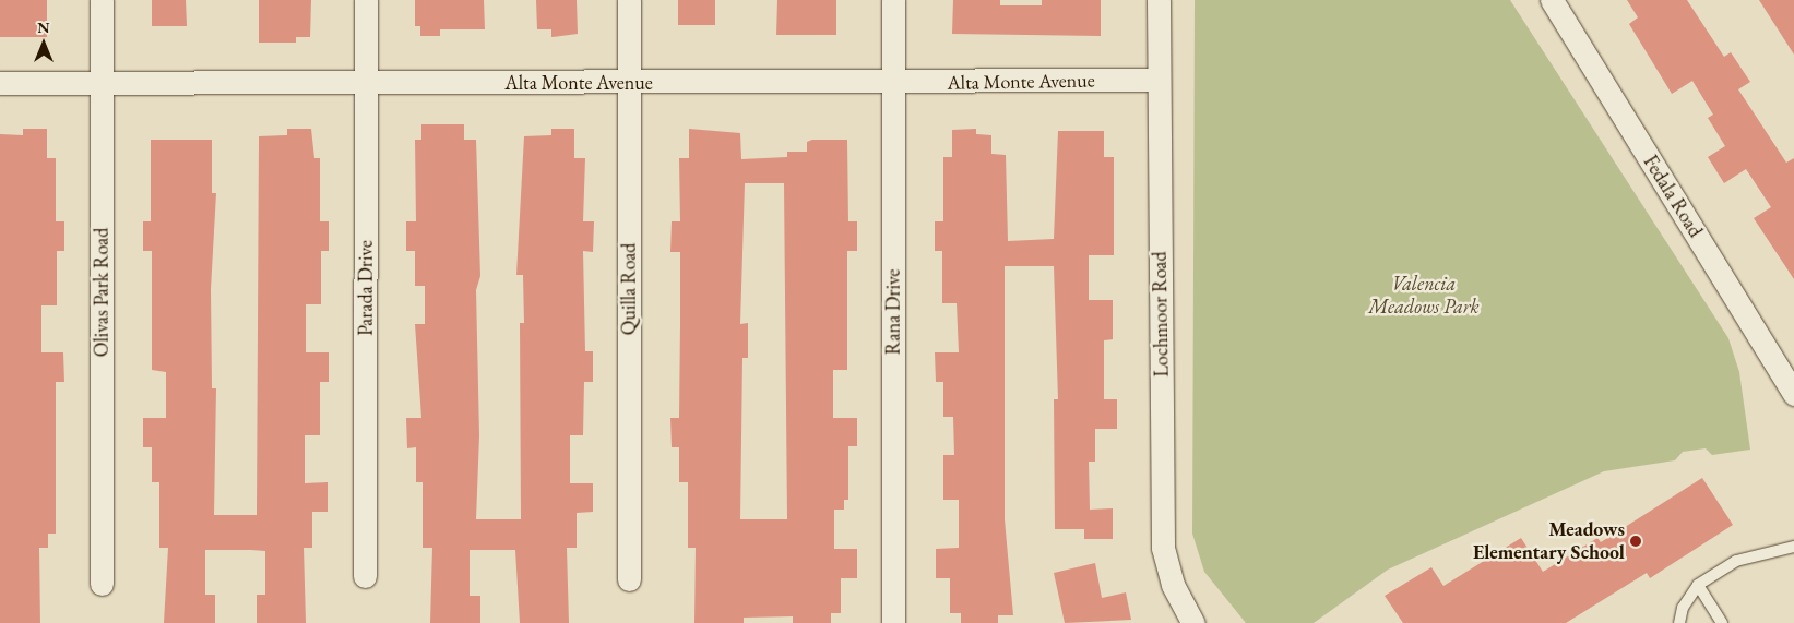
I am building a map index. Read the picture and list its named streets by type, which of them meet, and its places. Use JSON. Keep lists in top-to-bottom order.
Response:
{
  "streets": {
    "street": [
      "Alta Monte Avenue",
      "Fedala Road",
      "Parada Drive",
      "Quilla Road",
      "Olivas Park Road",
      "Rana Drive",
      "Lochmoor Road"
    ]
  },
  "crossings": [
    ["Alta Monte Avenue", "Parada Drive"],
    ["Alta Monte Avenue", "Quilla Road"],
    ["Alta Monte Avenue", "Olivas Park Road"],
    ["Alta Monte Avenue", "Rana Drive"],
    ["Alta Monte Avenue", "Lochmoor Road"]
  ],
  "parks": ["Valencia Meadows Park"],
  "places": ["Meadows Elementary School"],
  "north": "top"
}
